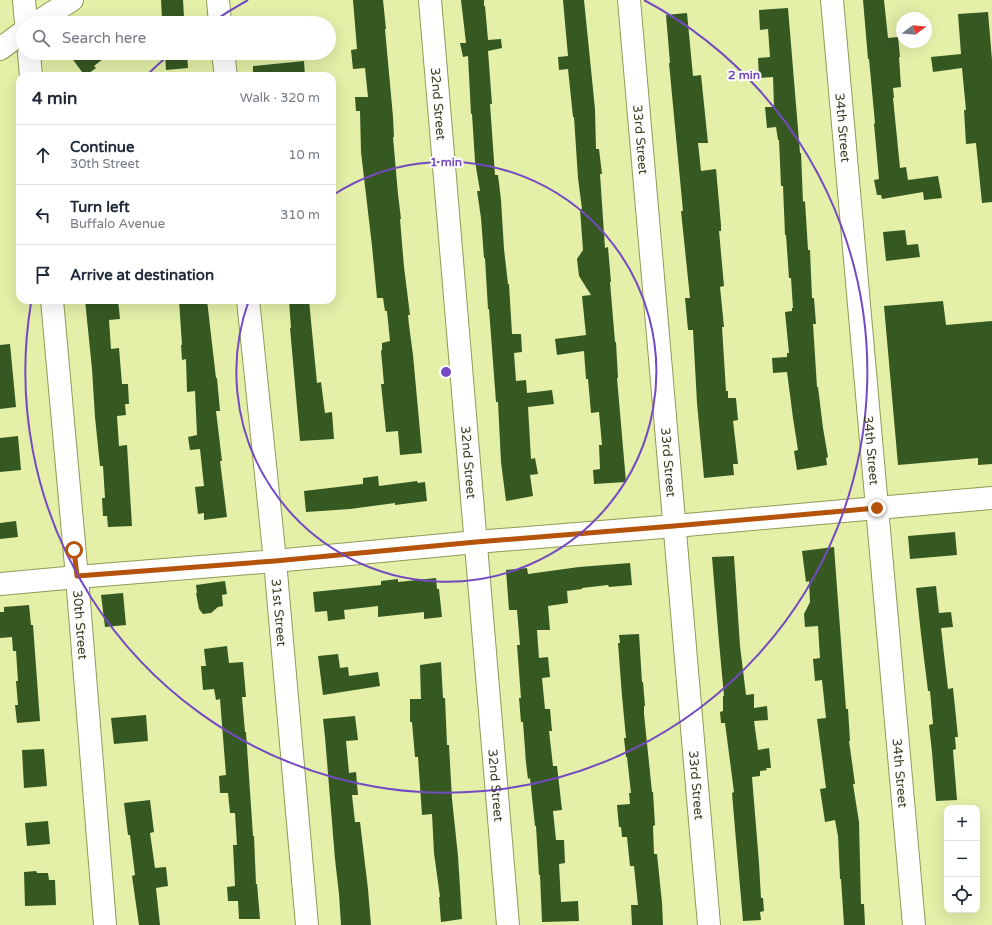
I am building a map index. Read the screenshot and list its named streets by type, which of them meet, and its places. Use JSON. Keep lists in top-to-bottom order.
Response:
{
  "streets": {
    "street": [
      "32nd Street",
      "34th Street",
      "33rd Street",
      "31st Street",
      "30th Street"
    ]
  },
  "north": "right",
  "page": {
    "search": "Search here",
    "heading": ["4 min", "Walk · 320 m"],
    "list": [
      ["Continue", "30th Street", "10 m"],
      ["Turn left", "Buffalo Avenue", "310 m"],
      "Arrive at destination"
    ],
    "map_buttons": ["+", "−"]
  },
  "rings": ["2 min", "1 min"]
}
